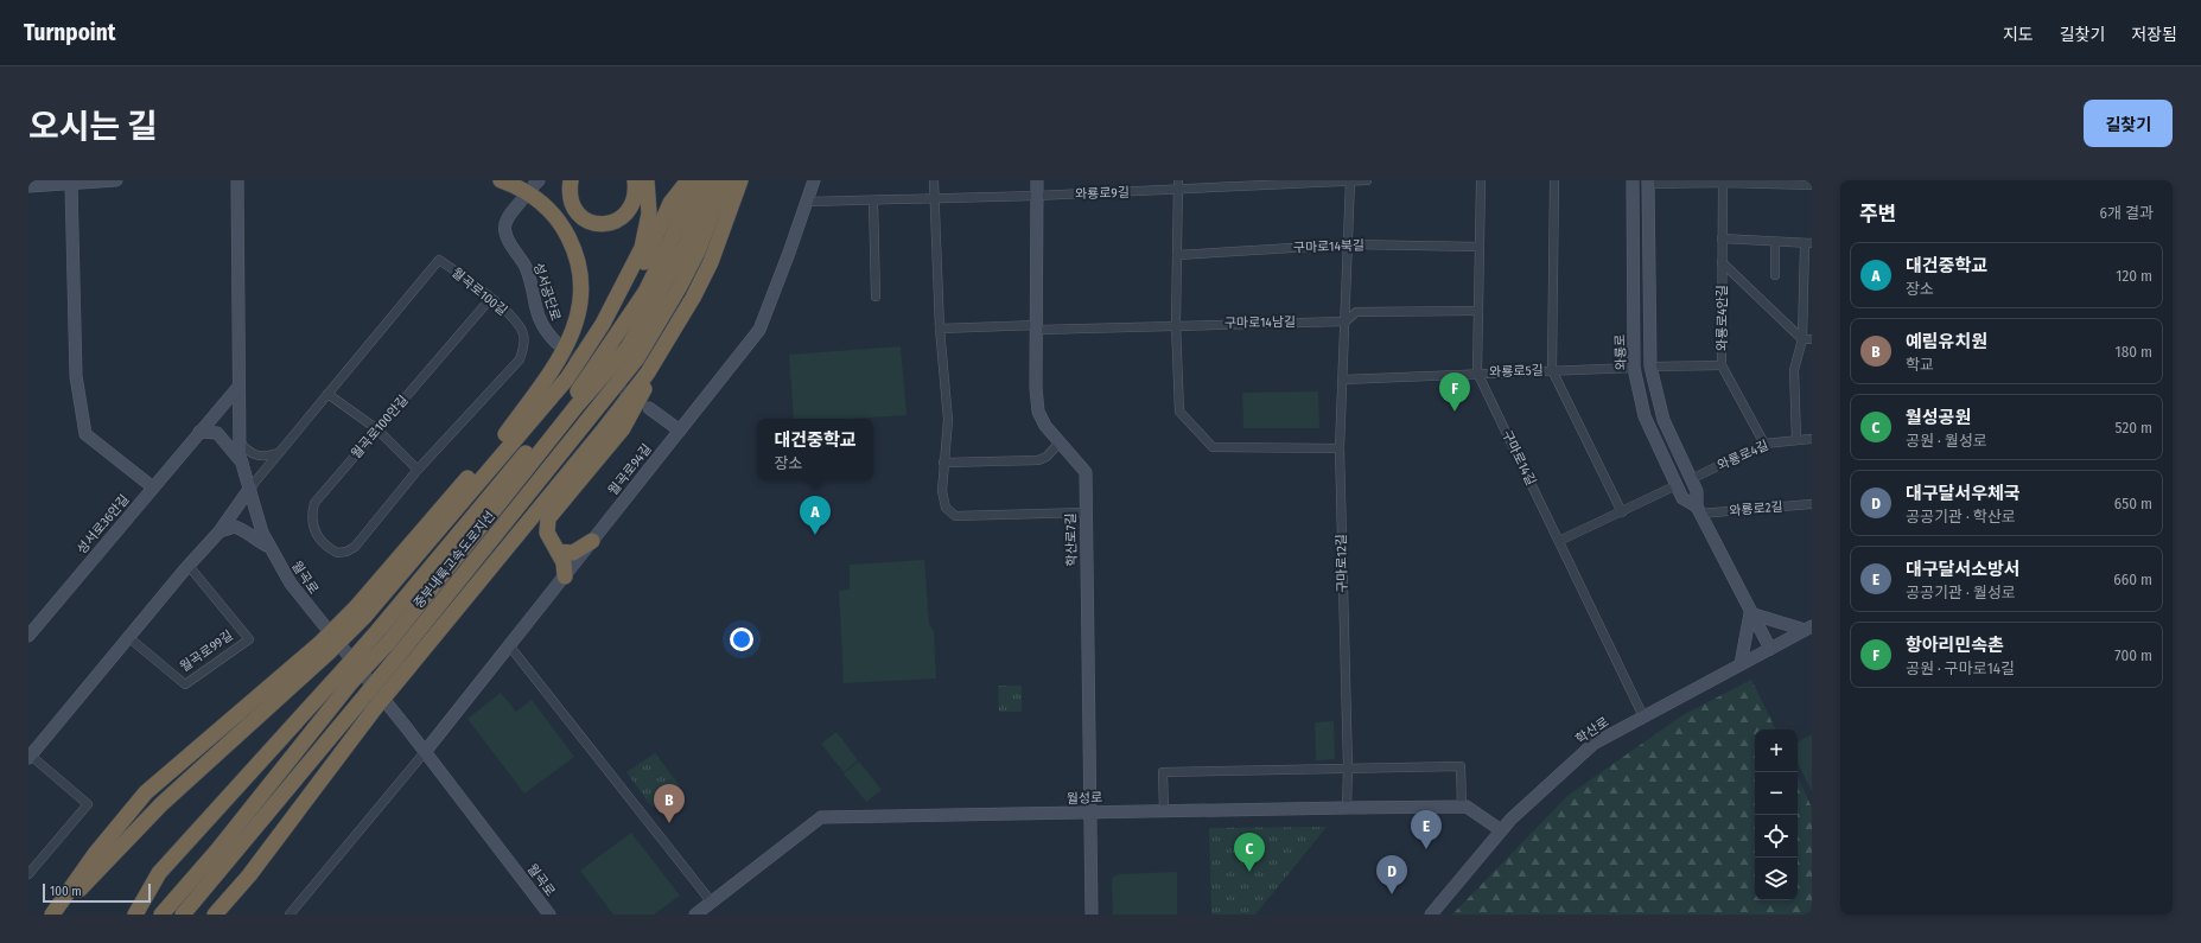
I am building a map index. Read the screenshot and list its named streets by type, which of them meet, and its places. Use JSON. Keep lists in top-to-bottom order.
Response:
{
  "streets": {
    "highway": ["중부내륙고속도로지선"],
    "street": [
      "와룡로9길",
      "구마로14북길",
      "월곡로100길",
      "성서공단로",
      "와룡로4안길",
      "구마로14남길",
      "와룡로",
      "와룡로5길",
      "월곡로100안길",
      "와룡로4길",
      "구마로14길",
      "월곡로94길",
      "와룡로2길",
      "성서로36안길",
      "학산로7길",
      "구마로12길",
      "월곡로",
      "월곡로99길",
      "학산로",
      "월성로"
    ]
  },
  "crossings": [
    ["와룡로9길", "월곡로94길"],
    ["와룡로9길", "학산로7길"],
    ["와룡로9길", "구마로12길"],
    ["구마로14북길", "구마로14길"],
    ["구마로14북길", "구마로12길"],
    ["월곡로100길", "월곡로100안길"],
    ["월곡로100길", "월곡로"],
    ["와룡로4안길", "와룡로4길"],
    ["구마로14남길", "구마로14길"],
    ["구마로14남길", "학산로7길"],
    ["구마로14남길", "구마로12길"],
    ["와룡로", "와룡로5길"],
    ["와룡로", "와룡로4길"],
    ["와룡로", "와룡로2길"],
    ["와룡로", "학산로"],
    ["와룡로5길", "구마로14길"],
    ["와룡로5길", "구마로12길"],
    ["구마로14길", "학산로"],
    ["월곡로94길", "월곡로"],
    ["성서로36안길", "월곡로"],
    ["학산로7길", "월성로"],
    ["구마로12길", "월성로"],
    ["학산로", "월성로"]
  ],
  "scale_bar": "100 m",
  "page": {
    "header": "Turnpoint",
    "nav": ["지도", "길찾기", "저장됨"],
    "title": "오시는 길",
    "buttons": "길찾기",
    "heading": ["주변", "6개 결과"],
    "list": [
      {
        "mark": "A",
        "name": "대건중학교",
        "note": "장소",
        "value": "120 m"
      },
      {
        "mark": "B",
        "name": "예림유치원",
        "note": "학교",
        "value": "180 m"
      },
      {
        "mark": "C",
        "name": "월성공원",
        "note": "공원 · 월성로",
        "value": "520 m"
      },
      {
        "mark": "D",
        "name": "대구달서우체국",
        "note": "공공기관 · 학산로",
        "value": "650 m"
      },
      {
        "mark": "E",
        "name": "대구달서소방서",
        "note": "공공기관 · 월성로",
        "value": "660 m"
      },
      {
        "mark": "F",
        "name": "항아리민속촌",
        "note": "공원 · 구마로14길",
        "value": "700 m"
      }
    ],
    "pins": [
      "F",
      "A",
      "B",
      "E",
      "C",
      "D"
    ],
    "popup": ["대건중학교", "장소"],
    "map_buttons": ["+", "−"],
    "scale": "100 m"
  }
}
